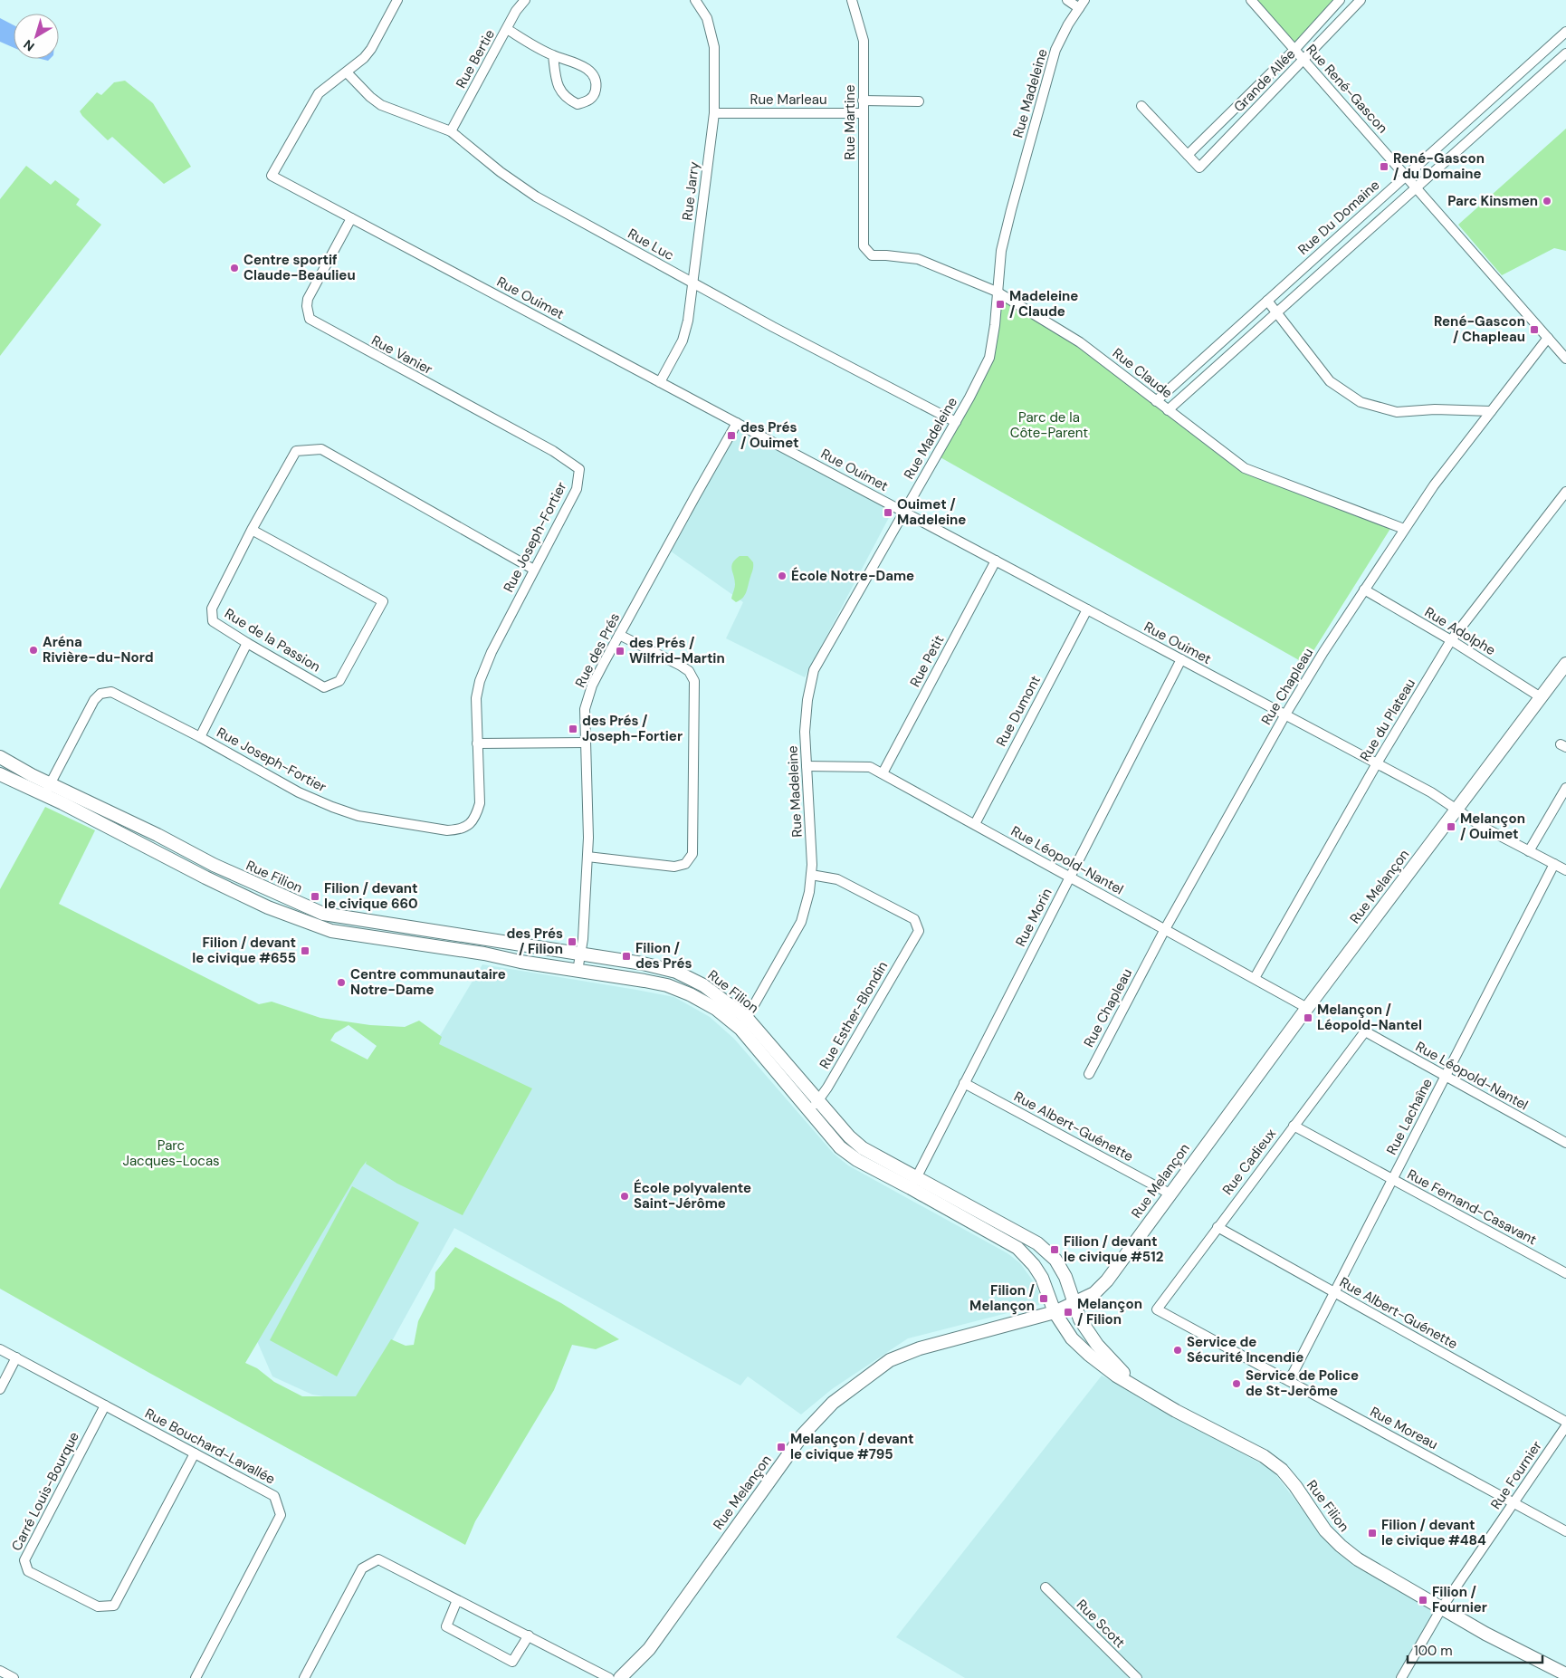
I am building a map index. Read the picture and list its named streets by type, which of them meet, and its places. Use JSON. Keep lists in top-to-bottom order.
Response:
{
  "streets": {
    "street": [
      "Rue Bertie",
      "Grande Allée",
      "Rue René-Gascon",
      "Rue Madeleine",
      "Rue Marleau",
      "Rue Martine",
      "Rue Jarry",
      "Rue Du Domaine",
      "Rue Luc",
      "Rue Ouimet",
      "Rue Vanier",
      "Rue Claude",
      "Rue Joseph-Fortier",
      "Rue Adolphe",
      "Rue de la Passion",
      "Rue des Prés",
      "Rue Petit",
      "Rue Chapleau",
      "Rue Dumont",
      "Rue du Plateau",
      "Rue Léopold-Nantel",
      "Rue Filion",
      "Rue Melançon",
      "Rue Morin",
      "Rue Esther-Blondin",
      "Rue Lachaîne",
      "Rue Albert-Guénette",
      "Rue Cadieux",
      "Rue Fernand-Casavant",
      "Rue Moreau",
      "Rue Bouchard-Lavallée",
      "Rue Fournier",
      "Carré Louis-Bourque",
      "Rue Scott"
    ]
  },
  "crossings": [
    ["Rue Bertie", "Rue Luc"],
    ["Grande Allée", "Rue René-Gascon"],
    ["Rue René-Gascon", "Rue Du Domaine"],
    ["Rue René-Gascon", "Rue Chapleau"],
    ["Rue Madeleine", "Rue Luc"],
    ["Rue Madeleine", "Rue Ouimet"],
    ["Rue Madeleine", "Rue Claude"],
    ["Rue Madeleine", "Rue Léopold-Nantel"],
    ["Rue Madeleine", "Rue Filion"],
    ["Rue Madeleine", "Rue Esther-Blondin"],
    ["Rue Marleau", "Rue Martine"],
    ["Rue Marleau", "Rue Jarry"],
    ["Rue Martine", "Rue Claude"],
    ["Rue Jarry", "Rue Luc"],
    ["Rue Jarry", "Rue Ouimet"],
    ["Rue Du Domaine", "Rue Claude"],
    ["Rue Luc", "Rue Ouimet"],
    ["Rue Ouimet", "Rue Vanier"],
    ["Rue Ouimet", "Rue des Prés"],
    ["Rue Ouimet", "Rue Petit"],
    ["Rue Ouimet", "Rue Chapleau"],
    ["Rue Ouimet", "Rue Dumont"],
    ["Rue Ouimet", "Rue du Plateau"],
    ["Rue Ouimet", "Rue Melançon"],
    ["Rue Ouimet", "Rue Morin"],
    ["Rue Ouimet", "Rue Lachaîne"],
    ["Rue Vanier", "Rue Joseph-Fortier"],
    ["Rue Claude", "Rue Chapleau"],
    ["Rue Joseph-Fortier", "Rue Filion"],
    ["Rue Adolphe", "Rue Chapleau"],
    ["Rue Adolphe", "Rue du Plateau"],
    ["Rue Adolphe", "Rue Melançon"],
    ["Rue des Prés", "Rue Filion"],
    ["Rue Petit", "Rue Léopold-Nantel"],
    ["Rue Chapleau", "Rue Léopold-Nantel"],
    ["Rue Dumont", "Rue Léopold-Nantel"],
    ["Rue du Plateau", "Rue Léopold-Nantel"],
    ["Rue Léopold-Nantel", "Rue Melançon"],
    ["Rue Léopold-Nantel", "Rue Morin"],
    ["Rue Léopold-Nantel", "Rue Lachaîne"],
    ["Rue Léopold-Nantel", "Rue Cadieux"],
    ["Rue Filion", "Rue Melançon"],
    ["Rue Filion", "Rue Morin"],
    ["Rue Filion", "Rue Esther-Blondin"],
    ["Rue Filion", "Rue Fournier"],
    ["Rue Melançon", "Rue Albert-Guénette"],
    ["Rue Morin", "Rue Albert-Guénette"],
    ["Rue Lachaîne", "Rue Albert-Guénette"],
    ["Rue Lachaîne", "Rue Fernand-Casavant"],
    ["Rue Lachaîne", "Rue Moreau"],
    ["Rue Albert-Guénette", "Rue Cadieux"],
    ["Rue Cadieux", "Rue Fernand-Casavant"],
    ["Rue Cadieux", "Rue Moreau"],
    ["Rue Moreau", "Rue Fournier"],
    ["Rue Bouchard-Lavallée", "Carré Louis-Bourque"]
  ],
  "parks": ["Parc de la Côte-Parent", "Parc Jacques-Locas"],
  "places": {
    "transit": [
      "René-Gascon / du Domaine",
      "Madeleine / Claude",
      "René-Gascon / Chapleau",
      "des Prés / Ouimet",
      "Ouimet / Madeleine",
      "des Prés / Wilfrid-Martin",
      "des Prés / Joseph-Fortier",
      "Melançon / Ouimet",
      "Filion / devant le civique 660",
      "des Prés / Filion",
      "Filion / devant le civique #655",
      "Filion / des Prés",
      "Melançon / Léopold-Nantel",
      "Filion / devant le civique #512",
      "Filion / Melançon",
      "Melançon / Filion",
      "Melançon / devant le civique #795",
      "Filion / devant le civique #484",
      "Filion / Fournier"
    ],
    "other": [
      "Parc Kinsmen",
      "Centre sportif Claude-Beaulieu",
      "École Notre-Dame",
      "Aréna Rivière-du-Nord",
      "Centre communautaire Notre-Dame",
      "École polyvalente Saint-Jérôme",
      "Service de Sécurité Incendie",
      "Service de Police de St-Jerôme"
    ]
  },
  "scale_bar": "100 m",
  "north": "bottom left"
}
